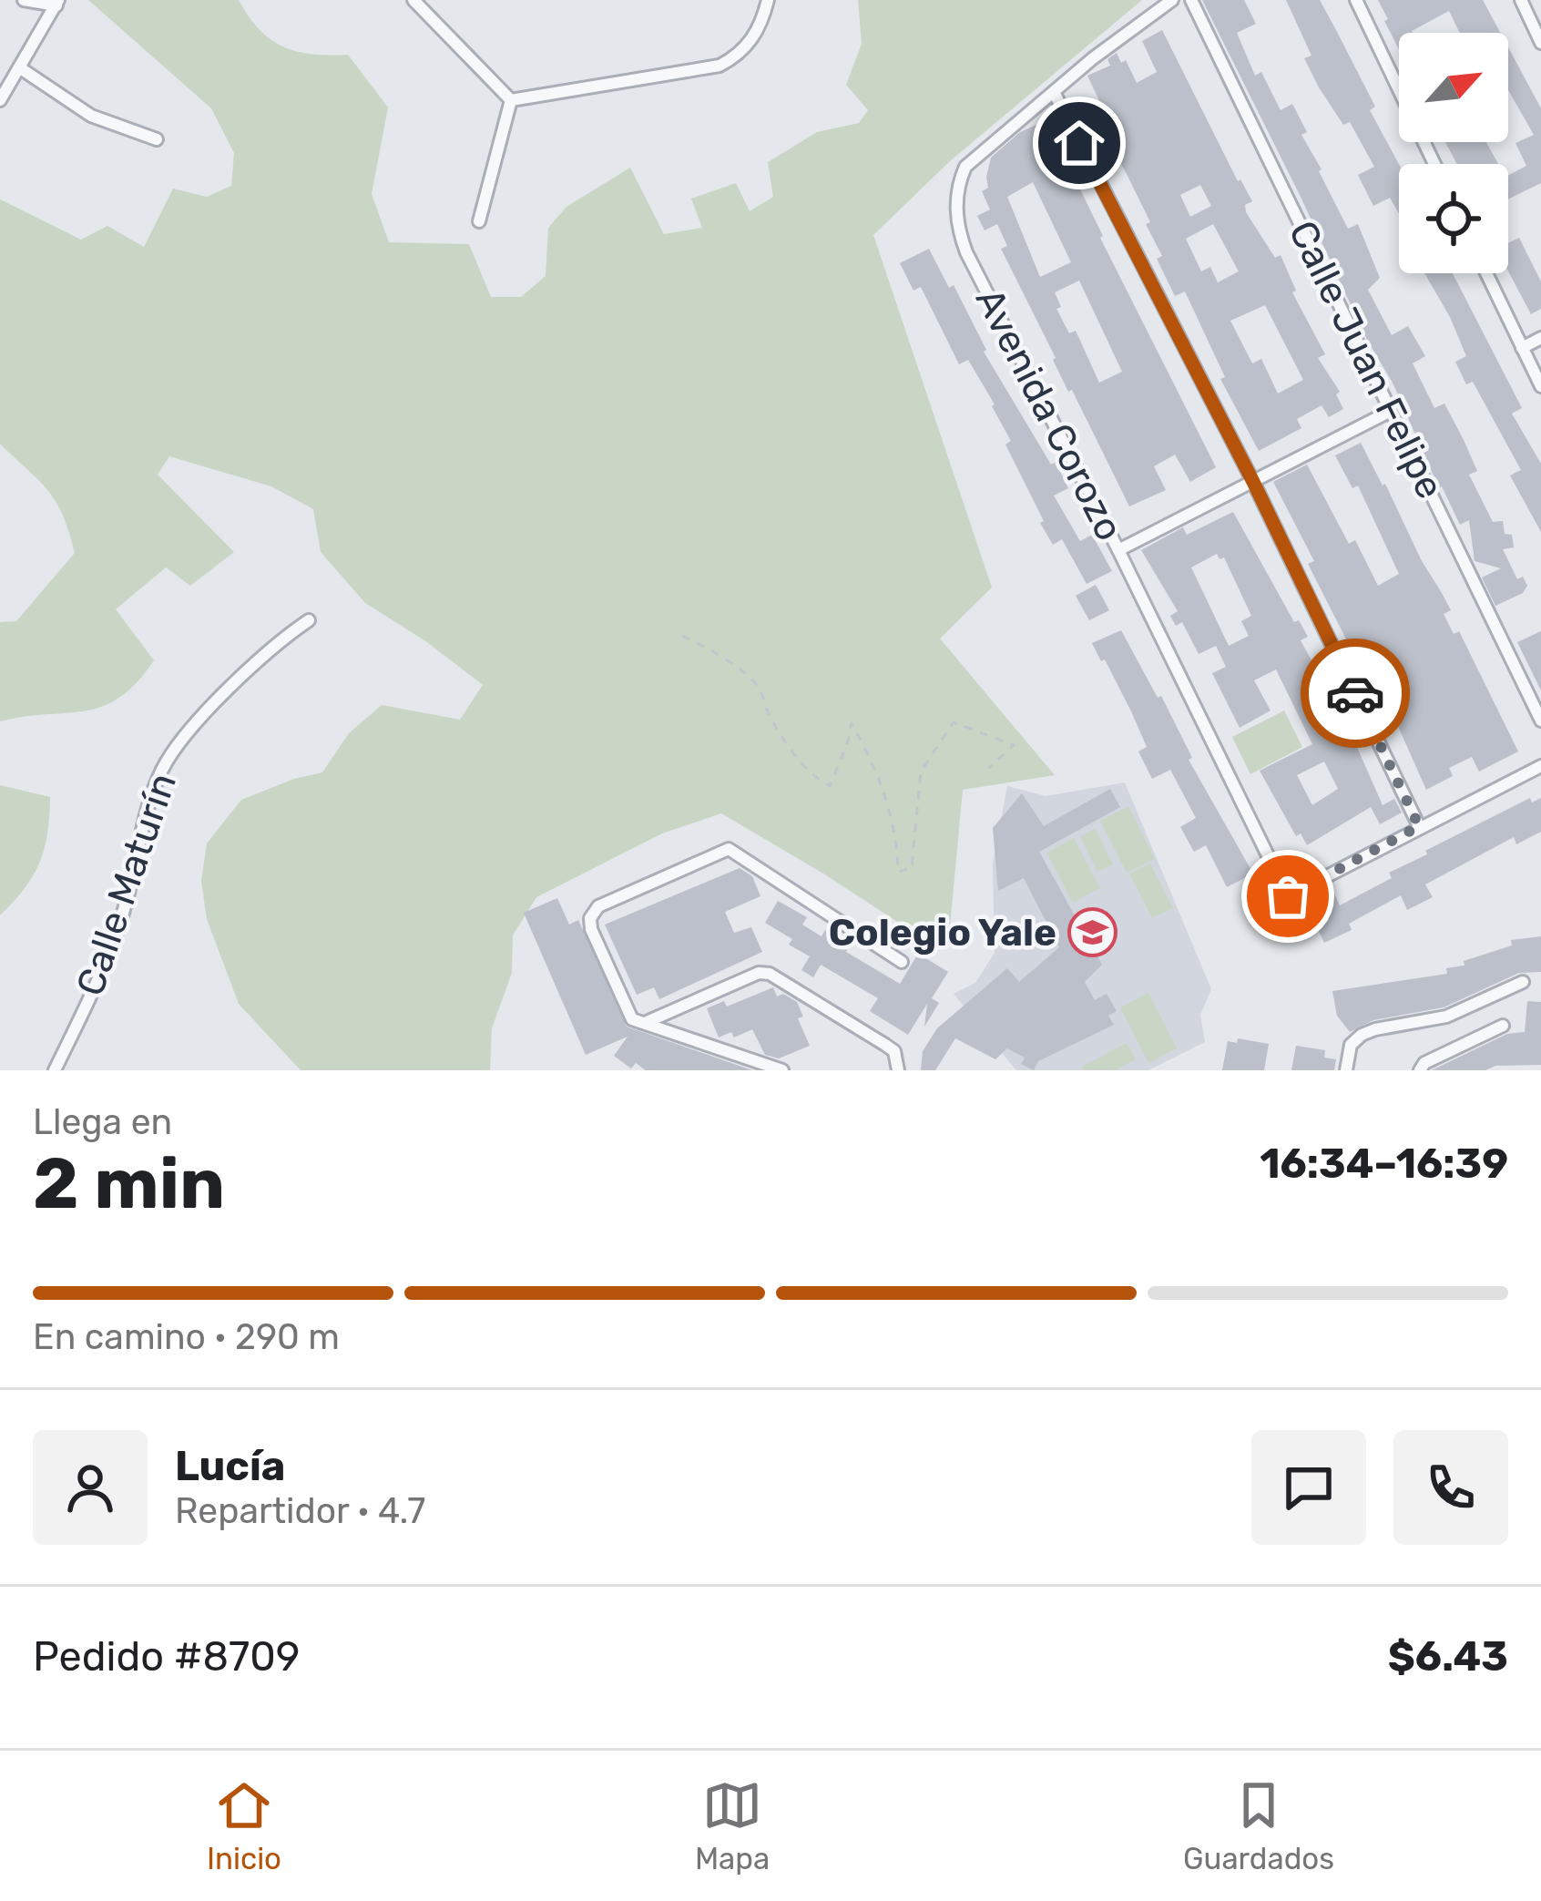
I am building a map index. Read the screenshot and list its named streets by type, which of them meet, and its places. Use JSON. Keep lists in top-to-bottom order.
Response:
{
  "streets": {
    "street": ["Calle Juan Felipe", "Avenida Corozo", "Calle Maturín"]
  },
  "places": {
    "school or university": ["Colegio Yale"]
  },
  "north": "top right",
  "page": {
    "heading": ["2 min", "Llega en", "16:34–16:39"],
    "panel": [
      "Lucía",
      "Repartidor · 4.7",
      "Pedido #8709",
      "$6.43"
    ],
    "bar": "En camino · 290 m",
    "tabs": ["Inicio", "Mapa", "Guardados"]
  }
}
